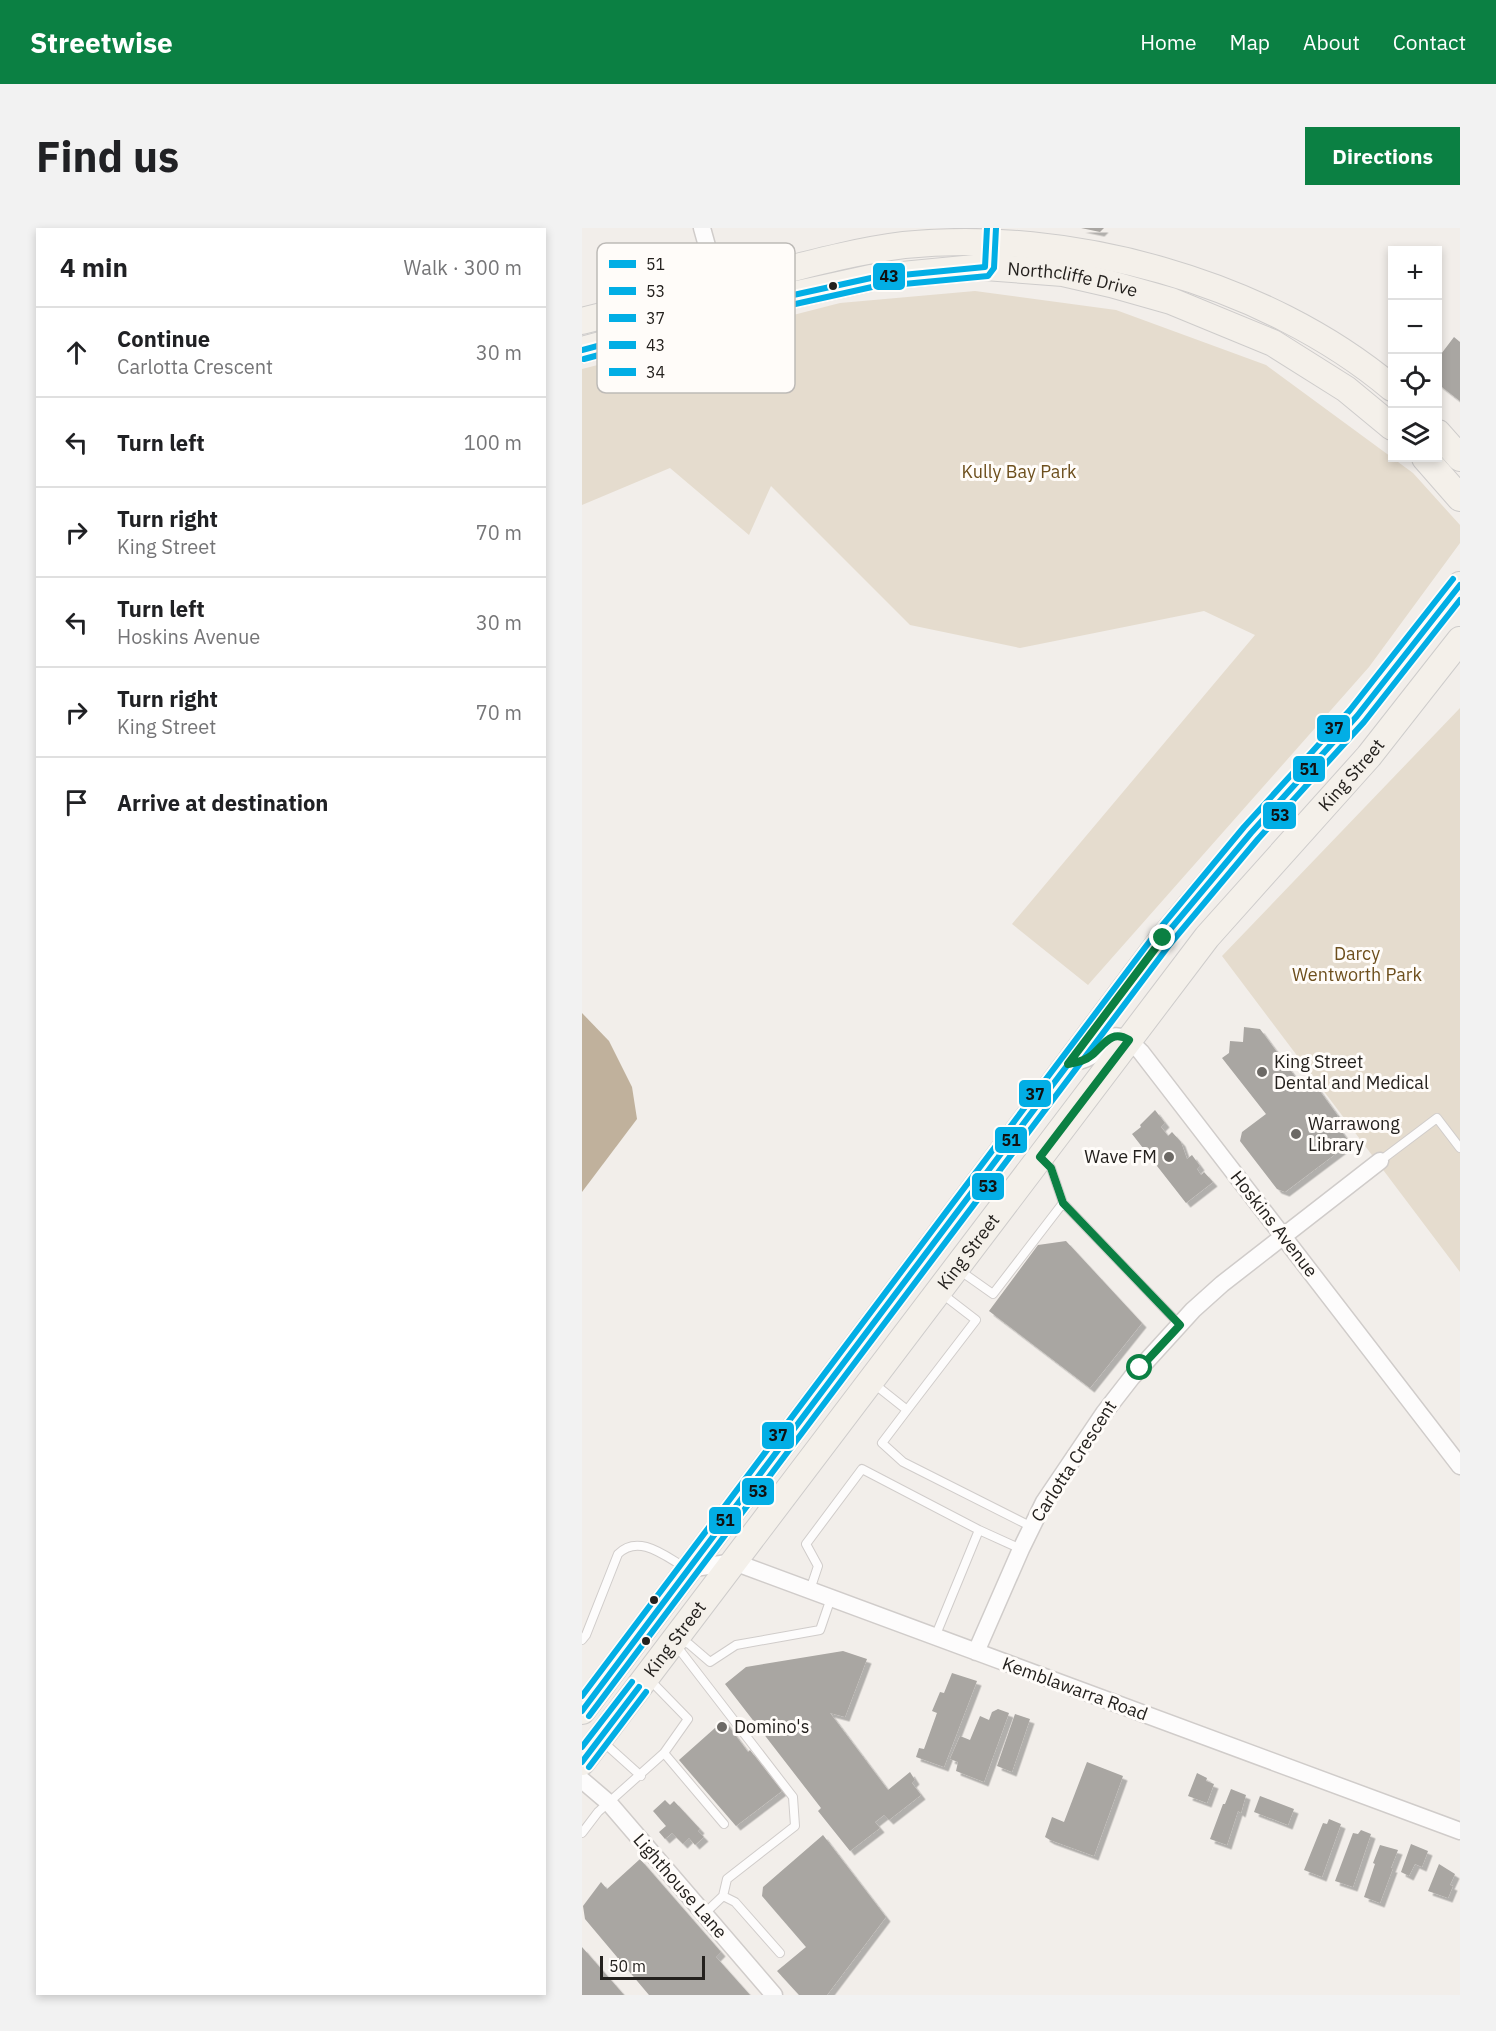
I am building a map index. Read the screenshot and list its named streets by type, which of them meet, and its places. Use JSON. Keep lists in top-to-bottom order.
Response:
{
  "streets": {
    "main road": ["Northcliffe Drive", "King Street"],
    "street": [
      "Hoskins Avenue",
      "Carlotta Crescent",
      "Kemblawarra Road",
      "Lighthouse Lane"
    ]
  },
  "crossings": [
    ["King Street", "Hoskins Avenue"],
    ["King Street", "Kemblawarra Road"],
    ["Hoskins Avenue", "Carlotta Crescent"],
    ["Carlotta Crescent", "Kemblawarra Road"]
  ],
  "parks": ["Kully Bay Park", "Darcy Wentworth Park"],
  "places": [
    "King Street Dental and Medical",
    "Warrawong Library",
    "Wave FM",
    "Domino's"
  ],
  "lines": [
    "transit line 43",
    "transit line 34",
    "transit line 37",
    "transit line 51",
    "transit line 53"
  ],
  "legend": [
    "51",
    "53",
    "37",
    "43",
    "34"
  ],
  "scale_bar": "50 m",
  "page": {
    "header": "Streetwise",
    "nav": [
      "Home",
      "Map",
      "About",
      "Contact"
    ],
    "buttons": "Directions",
    "title": "Find us",
    "heading": ["4 min", "Walk · 300 m"],
    "map_buttons": ["+", "−"],
    "list": [
      ["Continue", "Carlotta Crescent", "30 m"],
      ["Turn left", "100 m"],
      ["Turn right", "King Street", "70 m"],
      ["Turn left", "Hoskins Avenue", "30 m"],
      ["Turn right", "King Street", "70 m"],
      "Arrive at destination"
    ],
    "scale": "50 m"
  }
}
